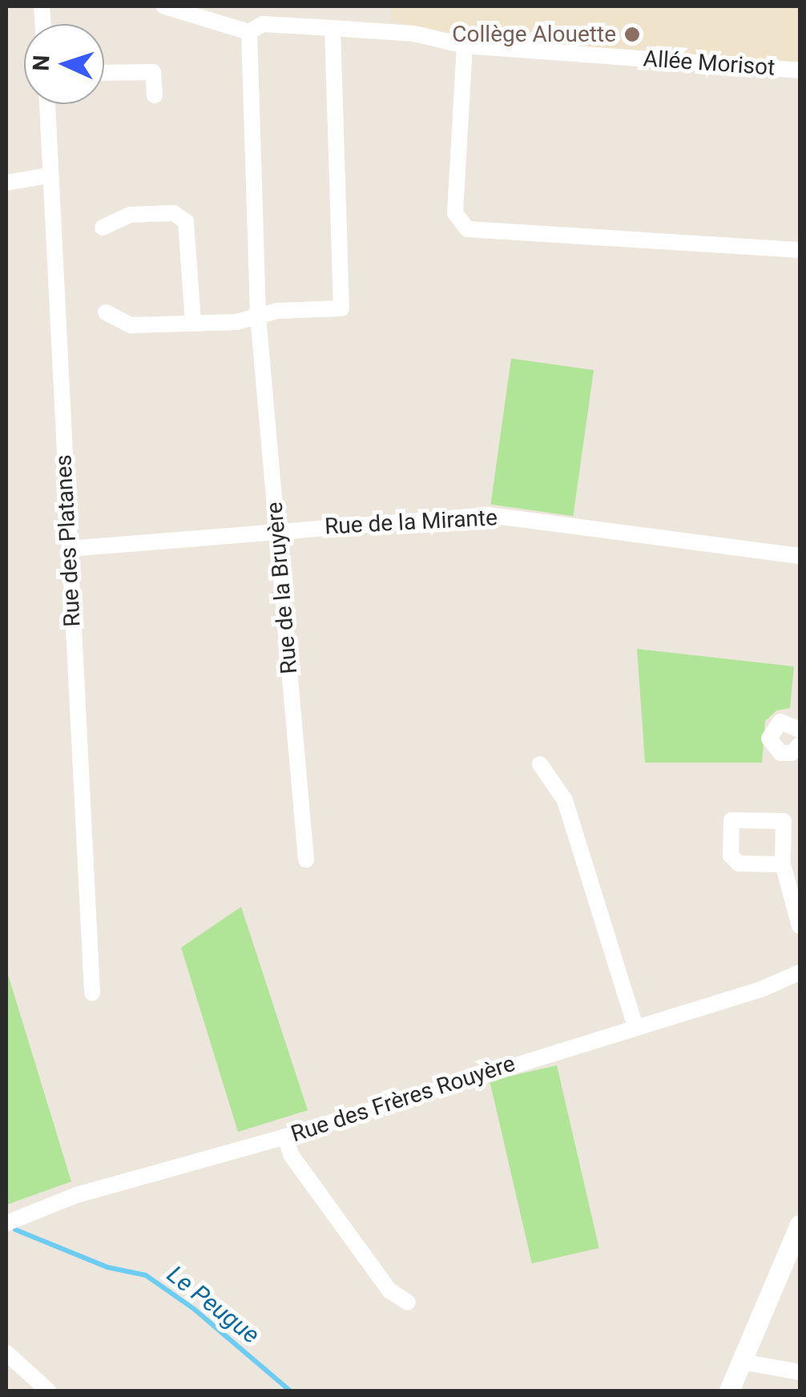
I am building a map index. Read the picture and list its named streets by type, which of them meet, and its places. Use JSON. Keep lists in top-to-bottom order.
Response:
{
  "streets": {
    "street": [
      "Allée Morisot",
      "Rue de la Mirante",
      "Rue des Platanes",
      "Rue de la Bruyère",
      "Rue des Frères Rouyère"
    ]
  },
  "crossings": [
    ["Allée Morisot", "Rue de la Bruyère"],
    ["Rue de la Mirante", "Rue des Platanes"],
    ["Rue de la Mirante", "Rue de la Bruyère"]
  ],
  "water": ["Le Peugue"],
  "places": ["Collège Alouette"],
  "north": "left"
}
